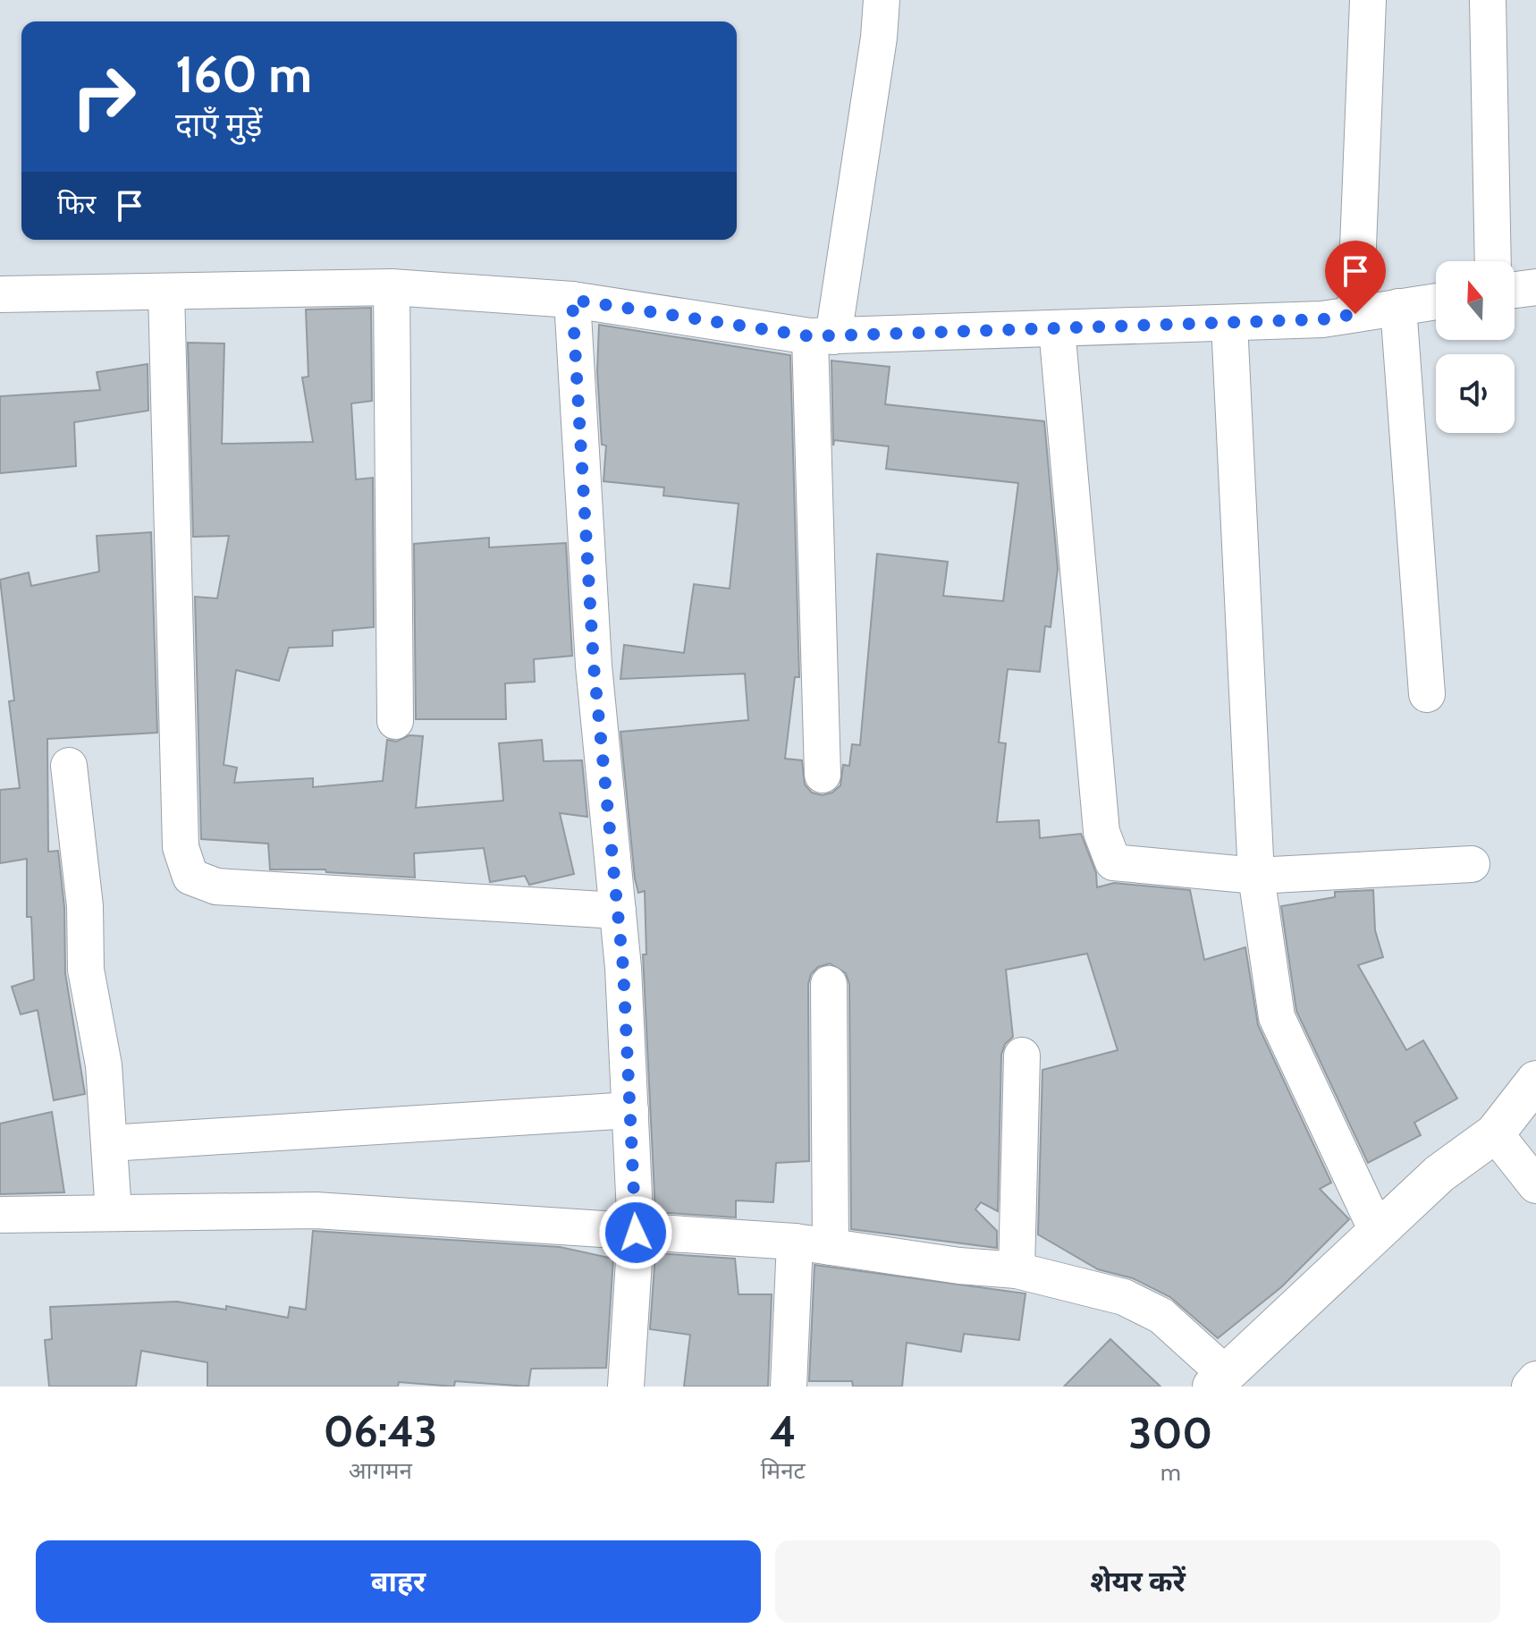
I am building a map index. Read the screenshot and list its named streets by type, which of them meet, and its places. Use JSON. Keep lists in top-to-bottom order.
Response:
{
  "north": "top",
  "page": {
    "turn": ["160 m", "दाएँ मुड़ें"],
    "then": "फिर",
    "eta": [
      "06:43",
      "आगमन",
      "4",
      "मिनट",
      "300",
      "m"
    ],
    "buttons": ["बाहर", "शेयर करें"]
  }
}
